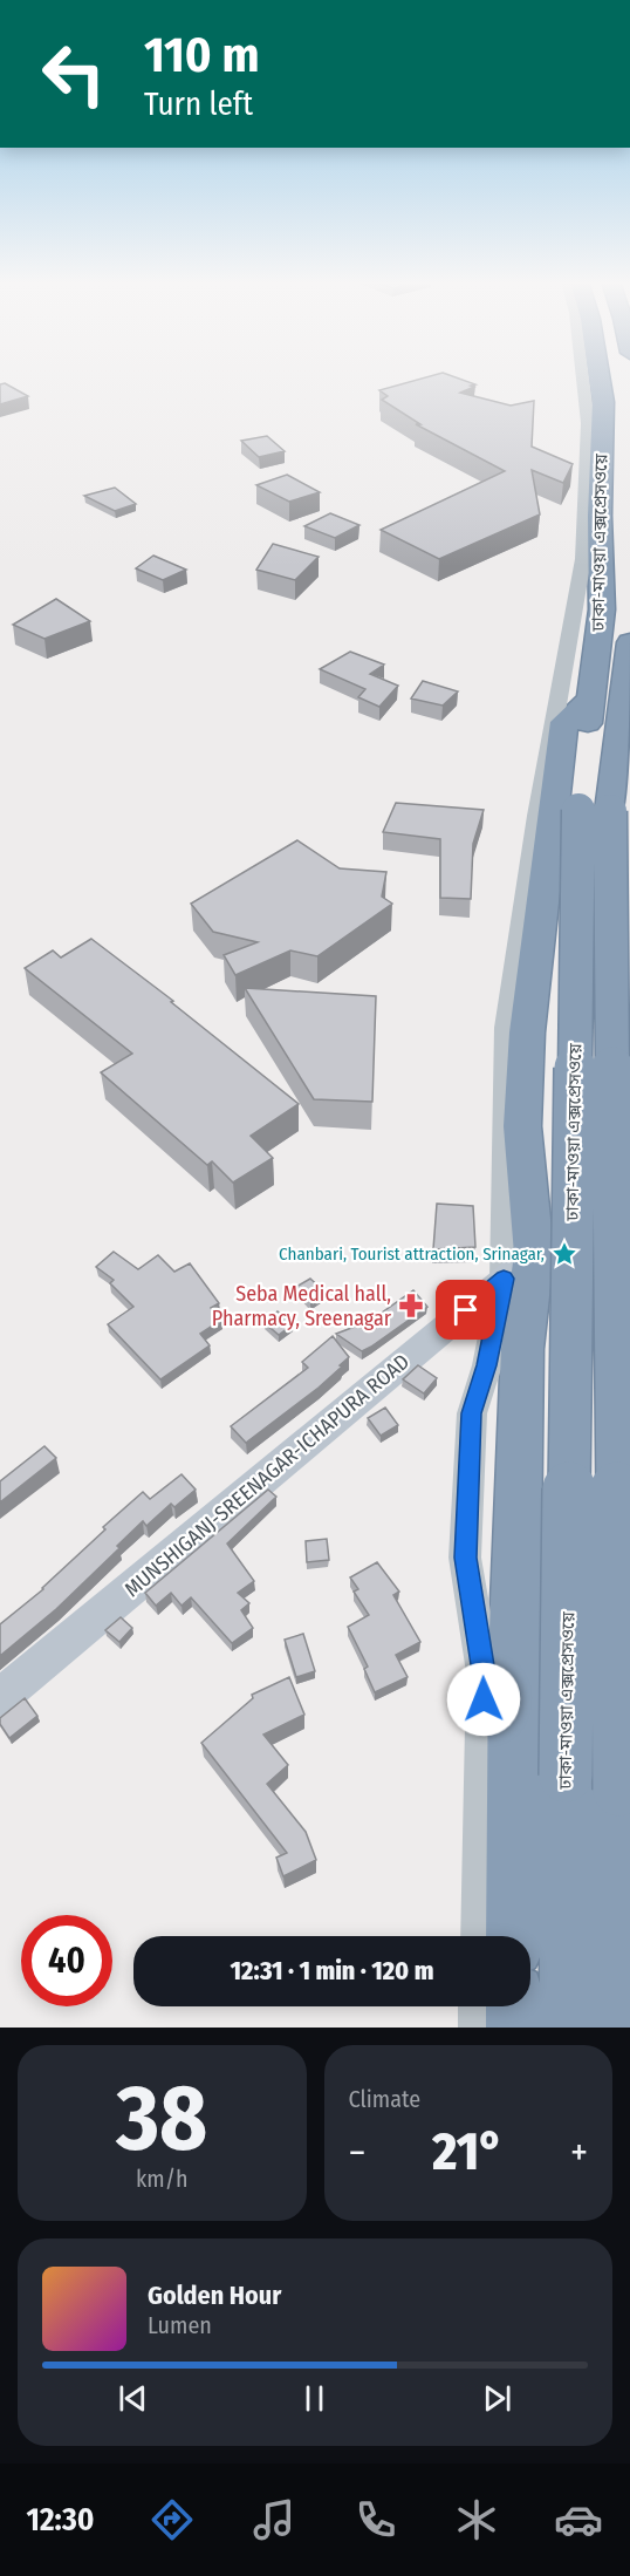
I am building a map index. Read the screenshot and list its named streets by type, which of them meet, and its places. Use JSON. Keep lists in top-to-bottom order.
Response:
{
  "streets": {
    "highway": ["ঢাকা-মাওয়া এক্সপ্রেসওয়ে"],
    "main road": ["MUNSHIGANJ-SREENAGAR-ICHAPURA ROAD"]
  },
  "places": {
    "place": ["Chanbari, Tourist attraction, Srinagar,"],
    "pharmacy": ["Seba Medical hall, Pharmacy, Sreenagar"]
  },
  "page": {
    "turn": ["110 m", "Turn left"],
    "limit": "40",
    "trip": "12:31 · 1 min · 120 m",
    "tile": [
      ["38", "km/h"],
      "Climate"
    ],
    "heat": ["−", "21°", "+"],
    "song": ["Golden Hour", "Lumen"],
    "tabs": "12:30"
  }
}
